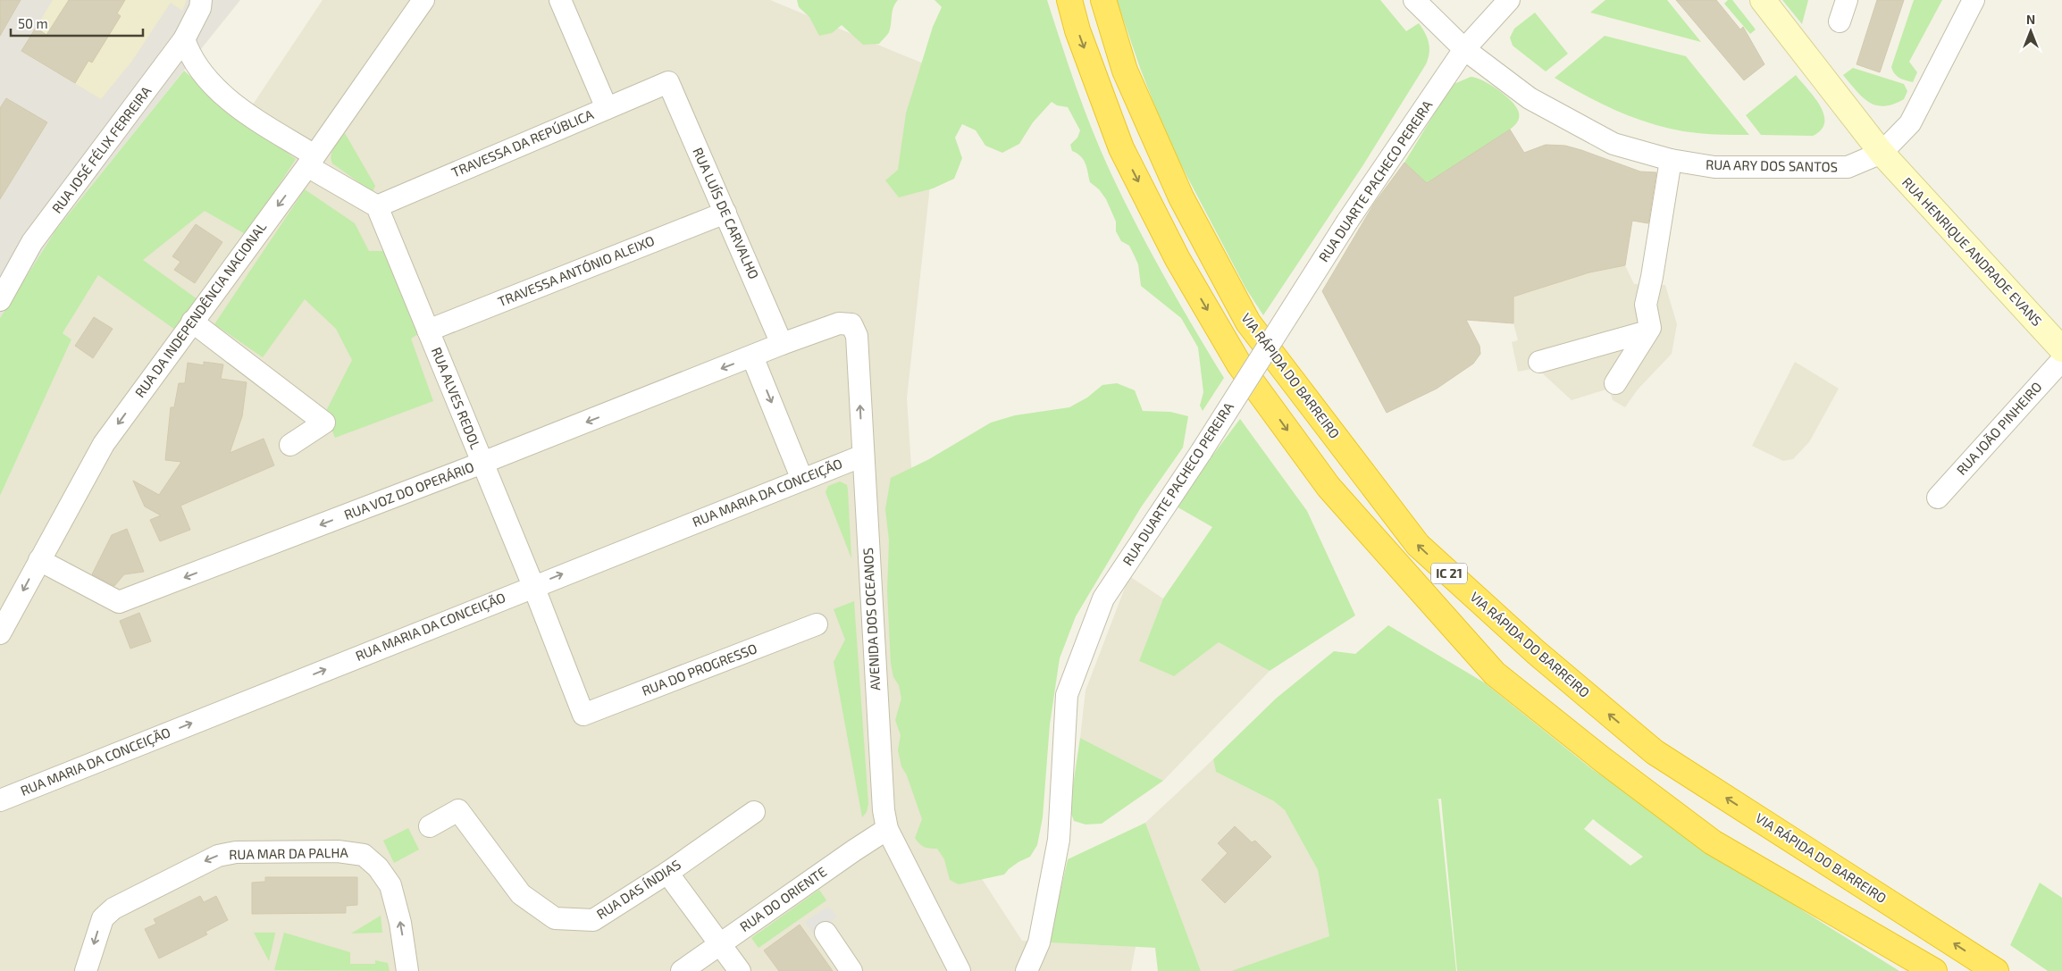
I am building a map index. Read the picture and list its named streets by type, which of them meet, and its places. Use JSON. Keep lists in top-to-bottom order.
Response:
{
  "streets": {
    "highway": ["VIA RÁPIDA DO BARREIRO", "IC 21"],
    "main road": ["RUA HENRIQUE ANDRADE EVANS"],
    "street": [
      "TRAVESSA DA REPÚBLICA",
      "RUA JOSÉ FÉLIX FERREIRA",
      "RUA ARY DOS SANTOS",
      "RUA DUARTE PACHECO PEREIRA",
      "RUA LUÍS DE CARVALHO",
      "TRAVESSA ANTÓNIO ALEIXO",
      "RUA DA INDEPENDÊNCIA NACIONAL",
      "RUA ALVES REDOL",
      "RUA JOÃO PINHEIRO",
      "RUA VOZ DO OPERÁRIO",
      "RUA MARIA DA CONCEIÇÃO",
      "AVENIDA DOS OCEANOS",
      "RUA DO PROGRESSO",
      "RUA MAR DA PALHA",
      "RUA DAS ÍNDIAS",
      "RUA DO ORIENTE"
    ]
  },
  "crossings": [
    ["TRAVESSA DA REPÚBLICA", "RUA LUÍS DE CARVALHO"],
    ["TRAVESSA DA REPÚBLICA", "RUA ALVES REDOL"],
    ["RUA ARY DOS SANTOS", "RUA DUARTE PACHECO PEREIRA"],
    ["RUA ARY DOS SANTOS", "RUA HENRIQUE ANDRADE EVANS"],
    ["RUA LUÍS DE CARVALHO", "TRAVESSA ANTÓNIO ALEIXO"],
    ["RUA LUÍS DE CARVALHO", "RUA VOZ DO OPERÁRIO"],
    ["RUA LUÍS DE CARVALHO", "AVENIDA DOS OCEANOS"],
    ["TRAVESSA ANTÓNIO ALEIXO", "RUA ALVES REDOL"],
    ["RUA DA INDEPENDÊNCIA NACIONAL", "RUA VOZ DO OPERÁRIO"],
    ["RUA ALVES REDOL", "RUA VOZ DO OPERÁRIO"],
    ["RUA ALVES REDOL", "RUA MARIA DA CONCEIÇÃO"],
    ["RUA ALVES REDOL", "RUA DO PROGRESSO"],
    ["RUA VOZ DO OPERÁRIO", "AVENIDA DOS OCEANOS"],
    ["RUA MARIA DA CONCEIÇÃO", "AVENIDA DOS OCEANOS"],
    ["AVENIDA DOS OCEANOS", "RUA DO ORIENTE"]
  ],
  "one_way": ["RUA DA INDEPENDÊNCIA NACIONAL", "RUA VOZ DO OPERÁRIO", "RUA MARIA DA CONCEIÇÃO"],
  "scale_bar": "50 m",
  "north": "top"
}
